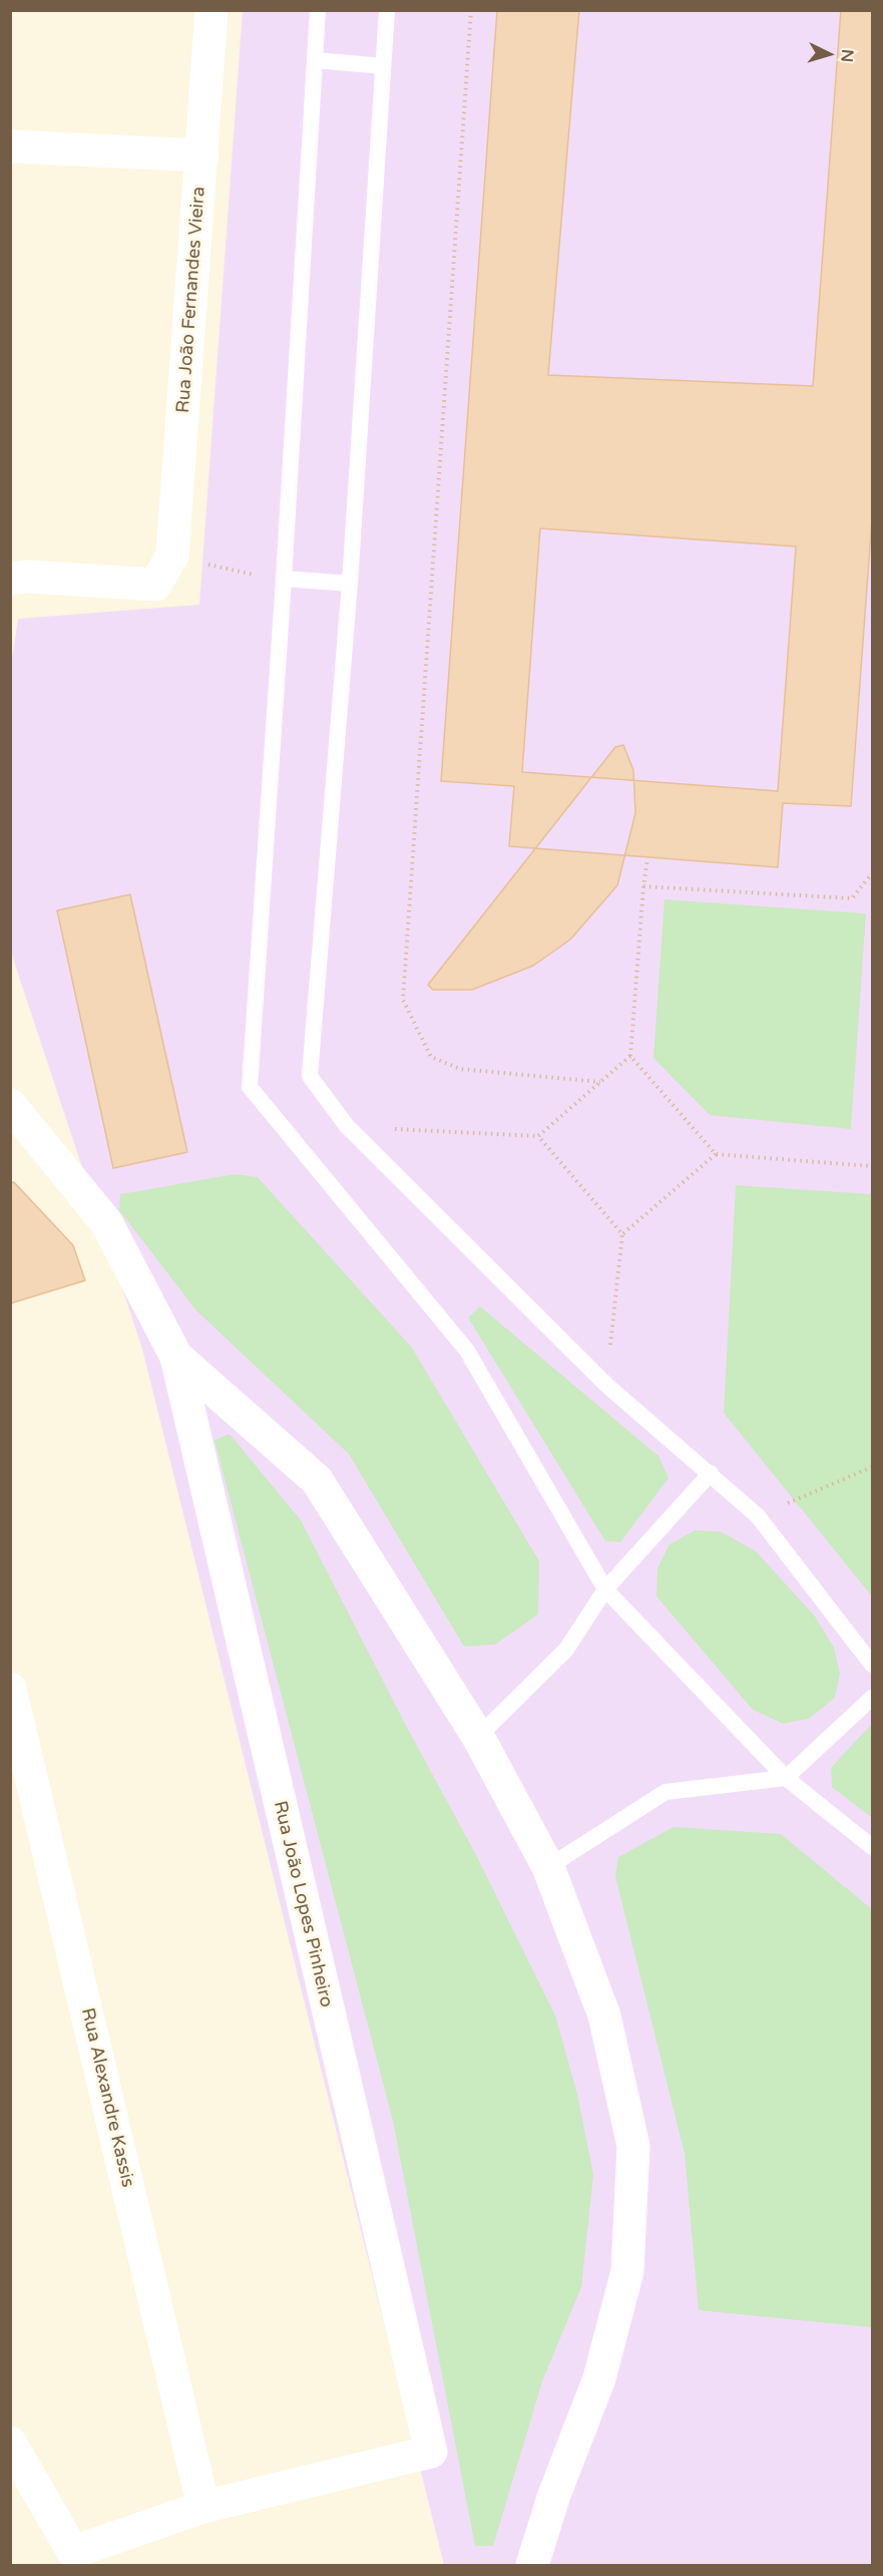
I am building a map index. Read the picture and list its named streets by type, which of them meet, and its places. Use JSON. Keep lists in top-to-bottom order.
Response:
{
  "streets": {
    "street": ["Rua João Fernandes Vieira", "Rua João Lopes Pinheiro", "Rua Alexandre Kassis"]
  },
  "crossings": [
    ["Rua João Lopes Pinheiro", "Rua Alexandre Kassis"]
  ],
  "north": "right"
}
